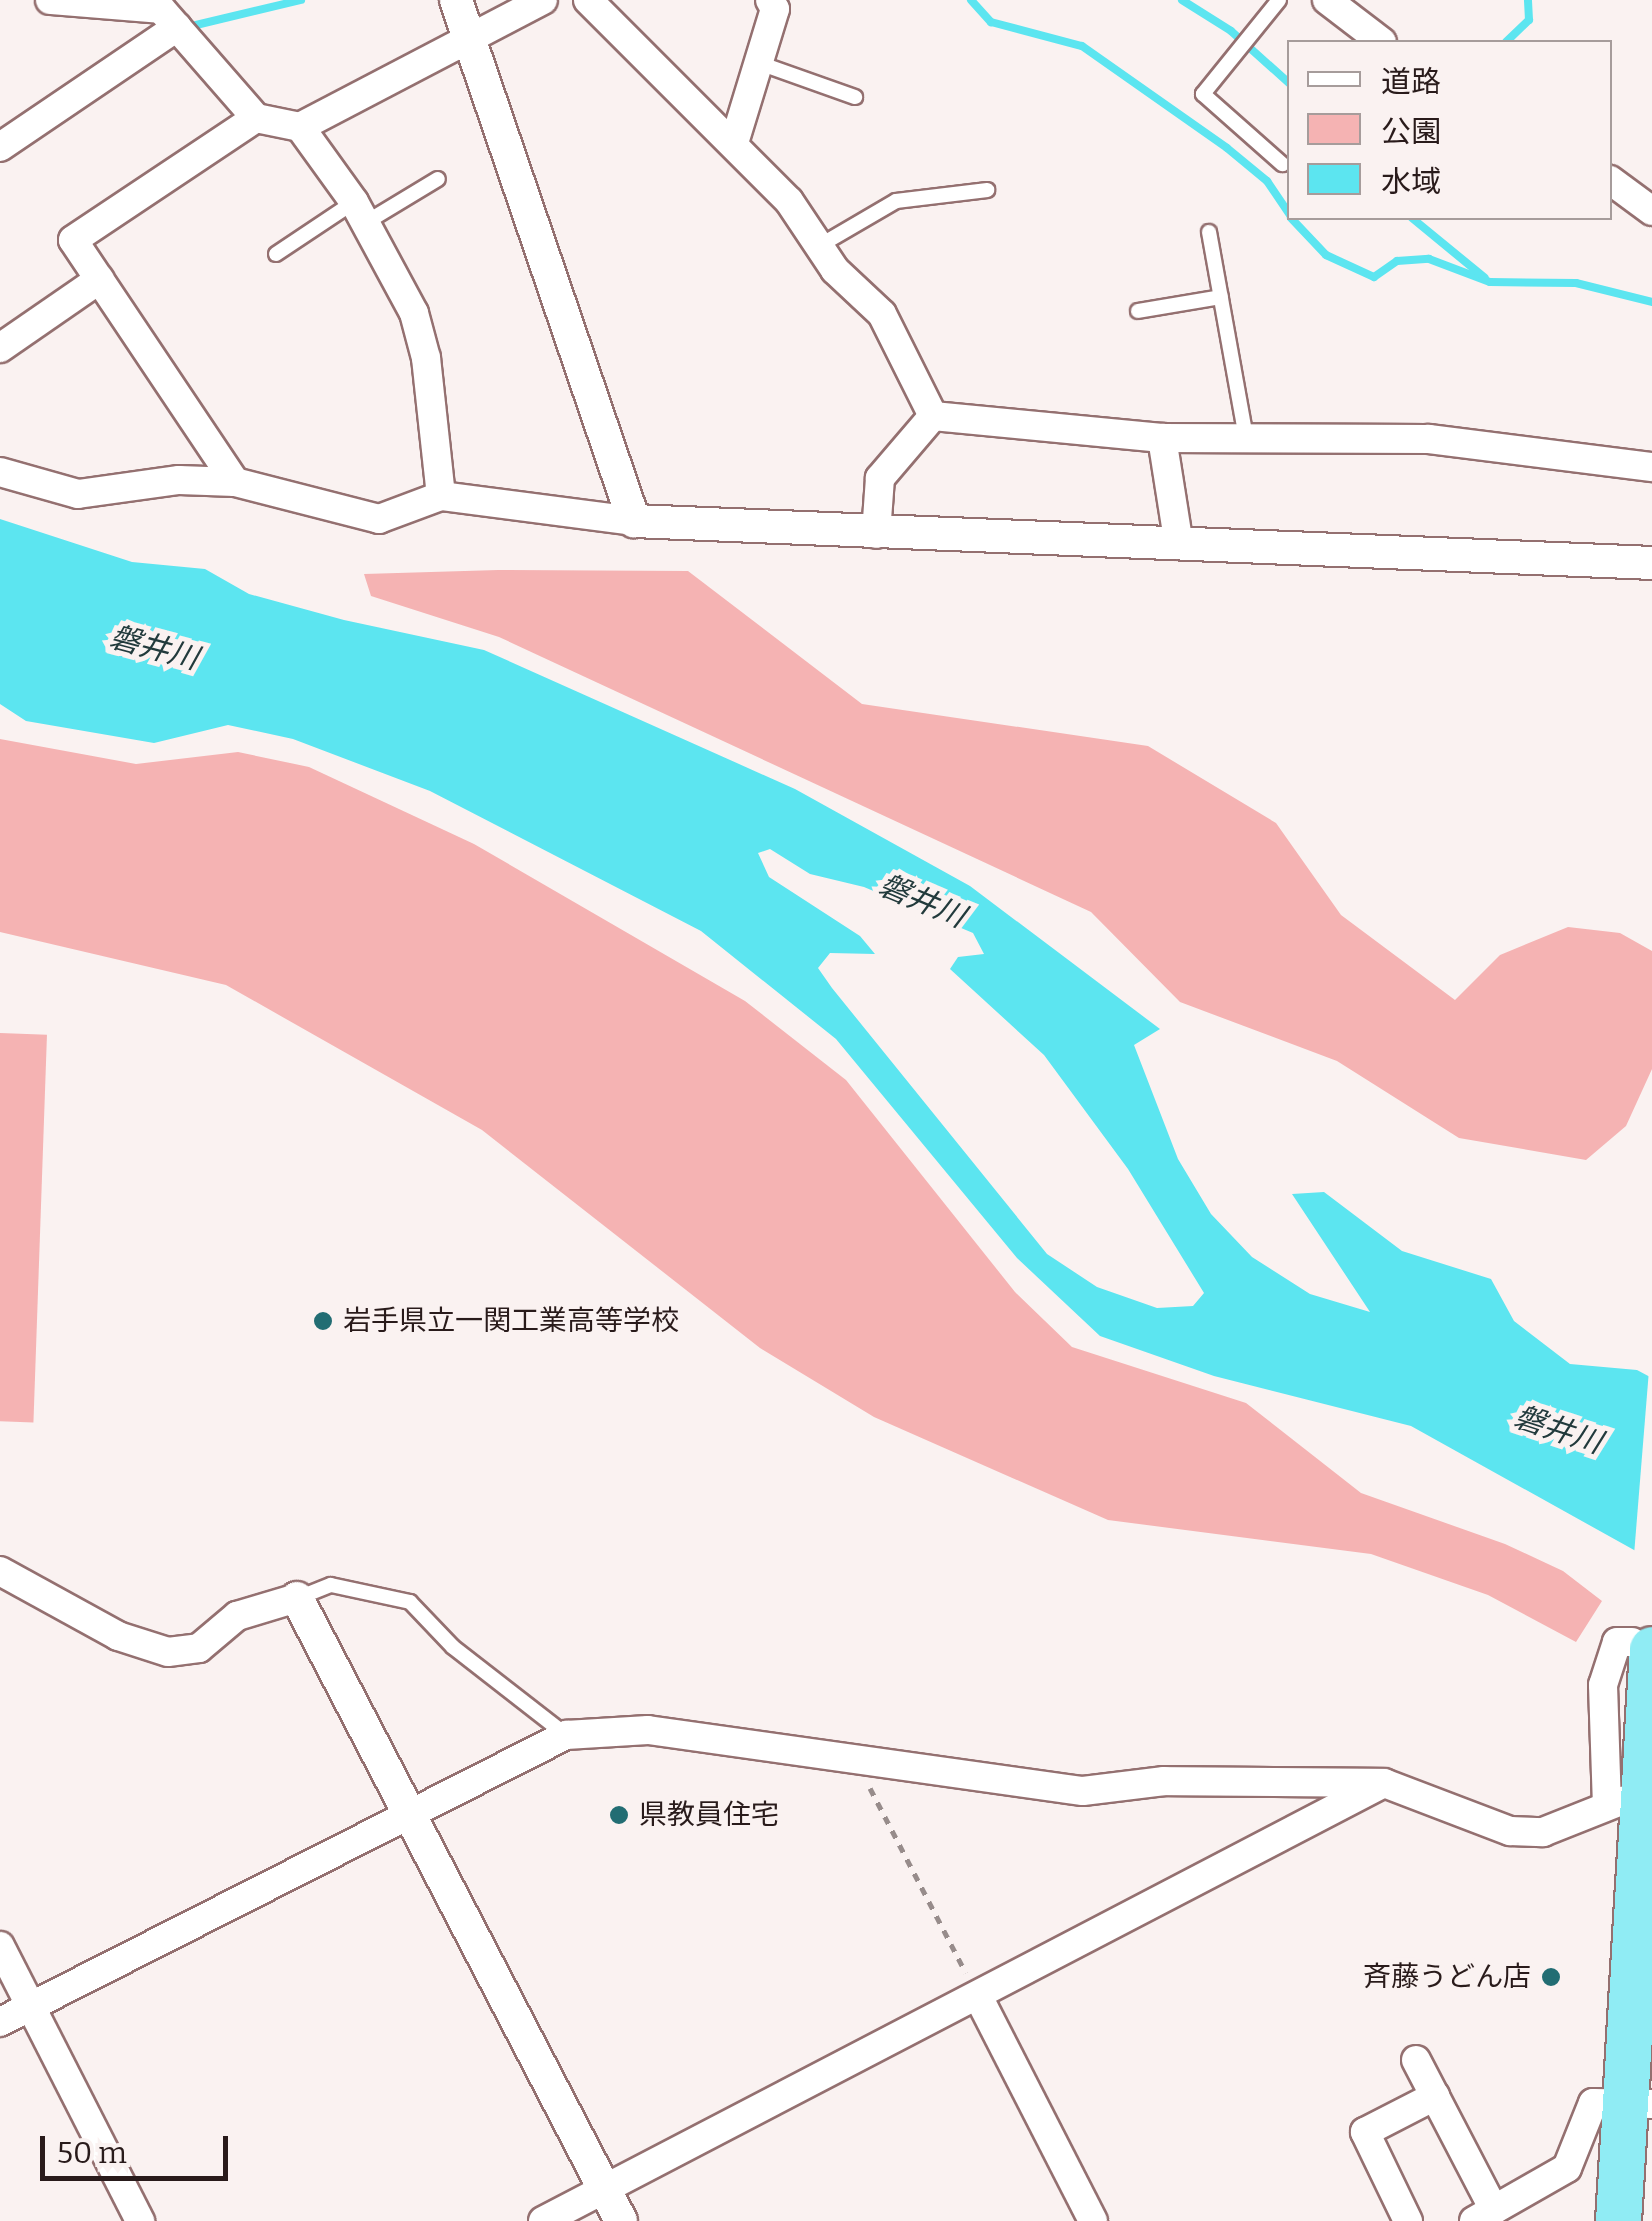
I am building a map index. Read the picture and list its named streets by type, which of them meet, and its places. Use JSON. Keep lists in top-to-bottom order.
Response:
{
  "water": ["磐井川"],
  "places": ["岩手県立一関工業高等学校", "県教員住宅", "斉藤うどん店"],
  "legend": ["道路", "公園", "水域"],
  "scale_bar": "50 m"
}
